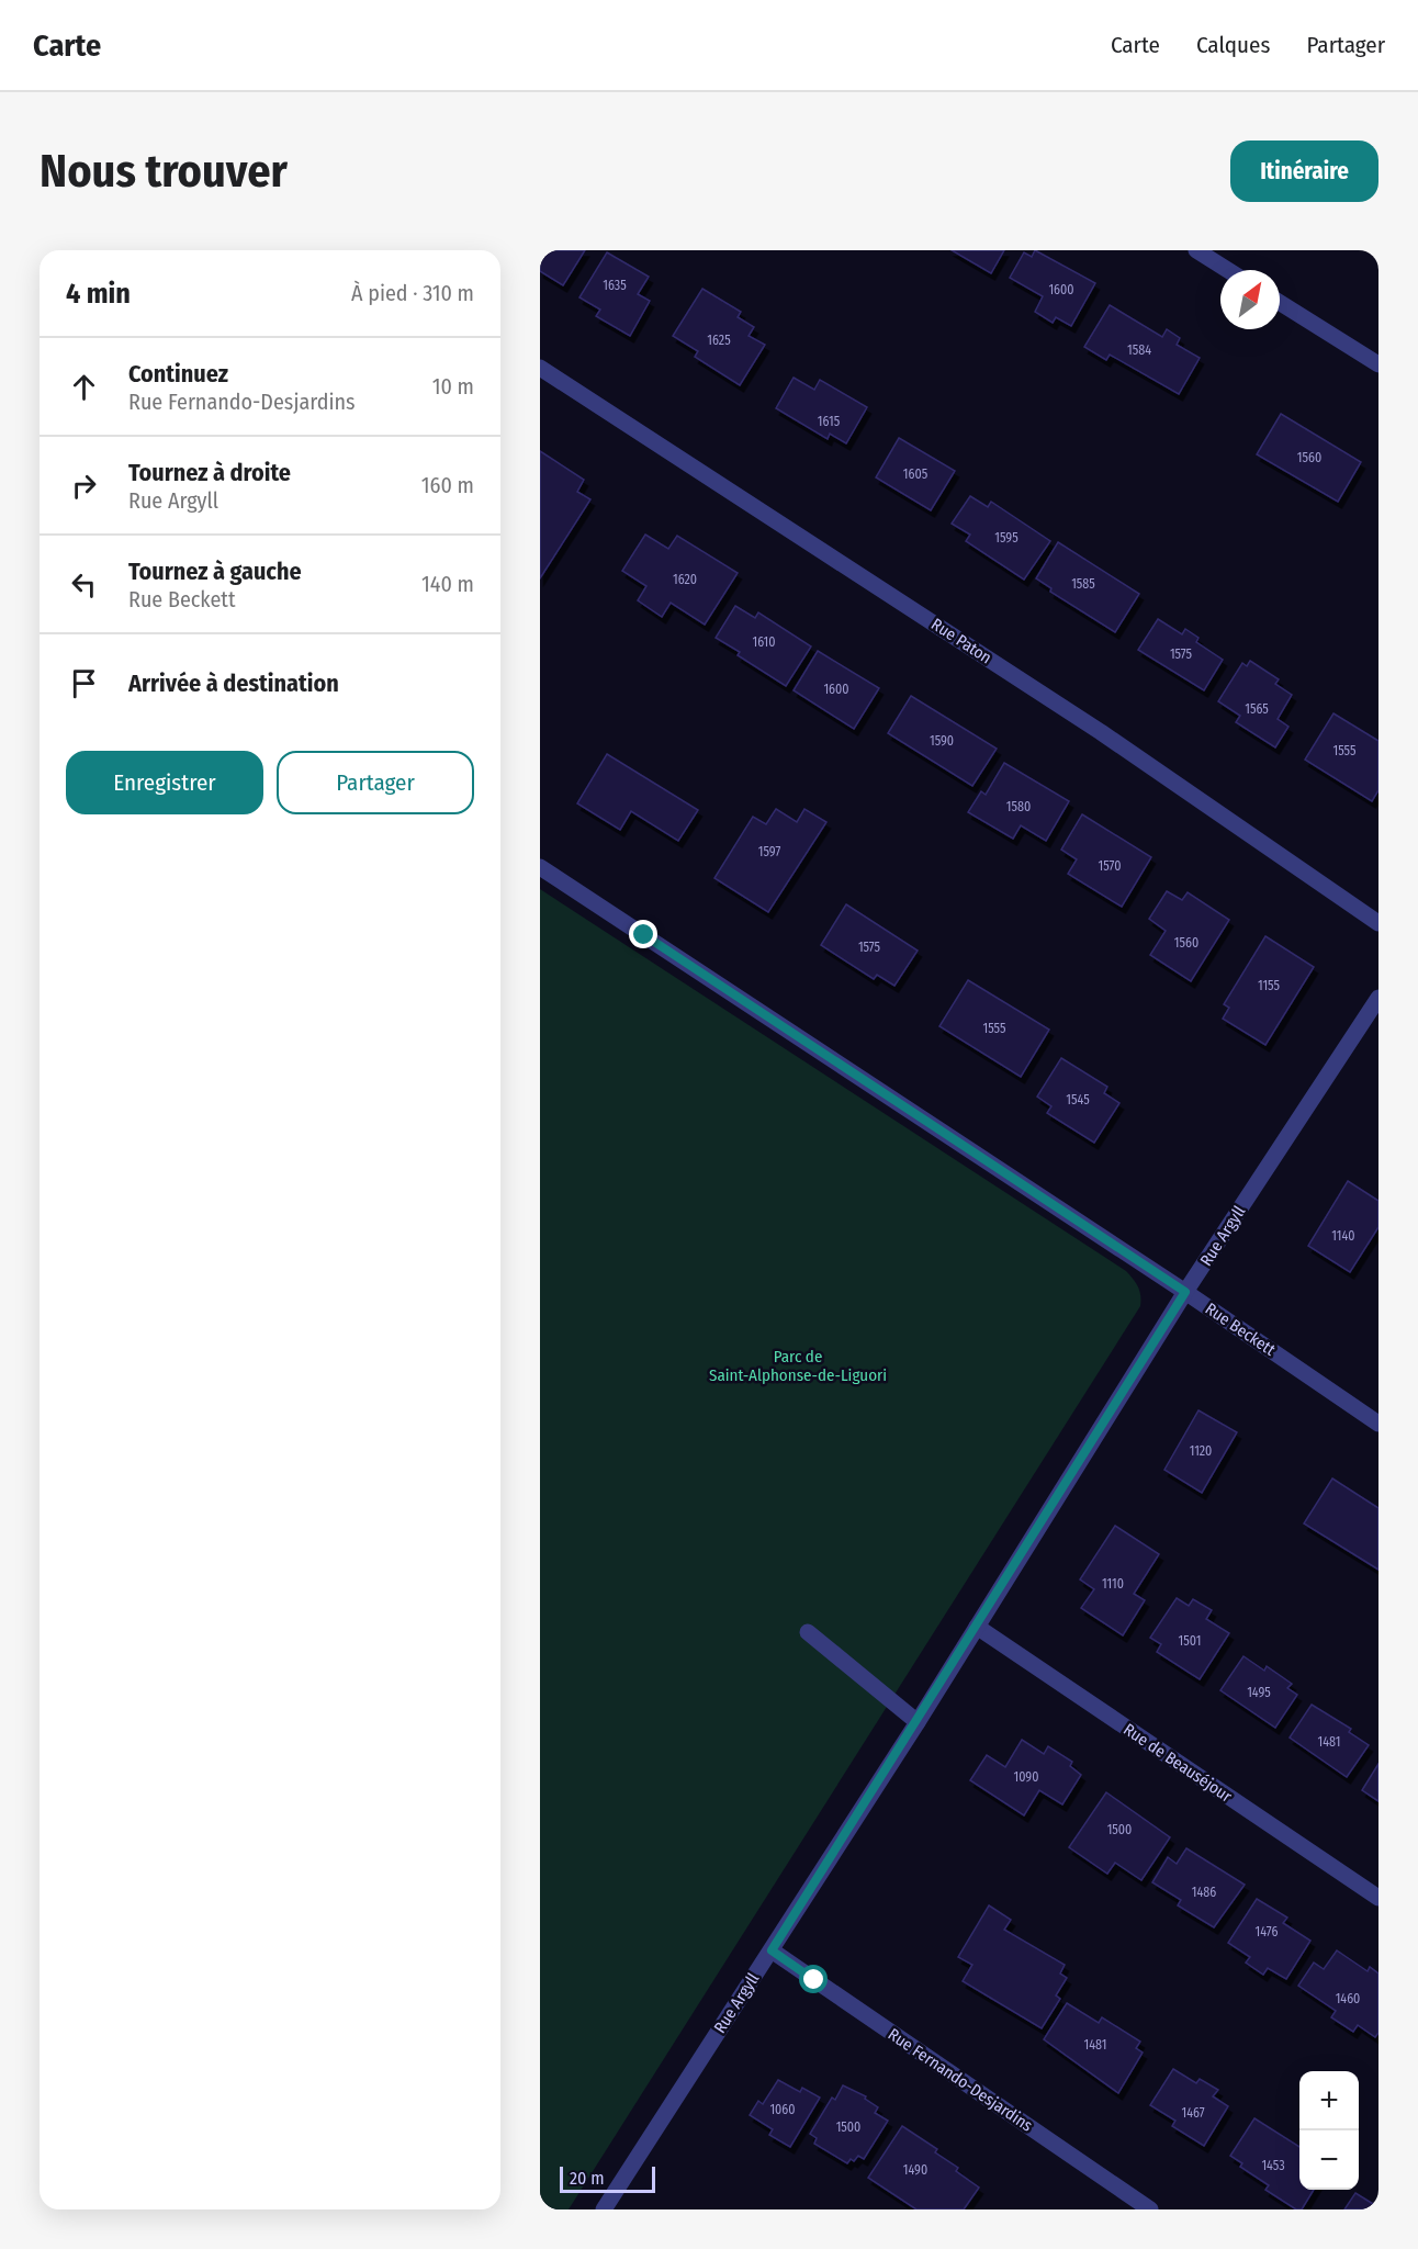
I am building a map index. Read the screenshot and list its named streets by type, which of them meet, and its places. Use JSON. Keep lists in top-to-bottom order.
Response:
{
  "streets": {
    "street": [
      "Rue Paton",
      "Rue Argyll",
      "Rue Beckett",
      "Rue de Beauséjour",
      "Rue Fernando-Desjardins"
    ]
  },
  "crossings": [
    ["Rue Argyll", "Rue Beckett"],
    ["Rue Argyll", "Rue de Beauséjour"],
    ["Rue Argyll", "Rue Fernando-Desjardins"]
  ],
  "parks": ["Parc de Saint-Alphonse-de-Liguori"],
  "house_numbers": [
    "1635",
    "1600",
    "1625",
    "1584",
    "1615",
    "1560",
    "1605",
    "1595",
    "1620",
    "1585",
    "1610",
    "1575",
    "1600",
    "1565",
    "1590",
    "1555",
    "1580",
    "1597",
    "1570",
    "1560",
    "1575",
    "1155",
    "1555",
    "1545",
    "1140",
    "1120",
    "1110",
    "1501",
    "1495",
    "1481",
    "1090",
    "1500",
    "1486",
    "1476",
    "1460",
    "1481",
    "1060",
    "1467",
    "1500",
    "1453",
    "1490"
  ],
  "scale_bar": "20 m",
  "north": "top right",
  "page": {
    "header": "Carte",
    "nav": ["Carte", "Calques", "Partager"],
    "buttons": [
      "Itinéraire",
      ["Enregistrer", "Partager"]
    ],
    "title": "Nous trouver",
    "heading": ["4 min", "À pied · 310 m"],
    "list": [
      ["Continuez", "Rue Fernando-Desjardins", "10 m"],
      ["Tournez à droite", "Rue Argyll", "160 m"],
      ["Tournez à gauche", "Rue Beckett", "140 m"],
      "Arrivée à destination"
    ],
    "map_buttons": ["+", "−"],
    "scale": "20 m"
  }
}
